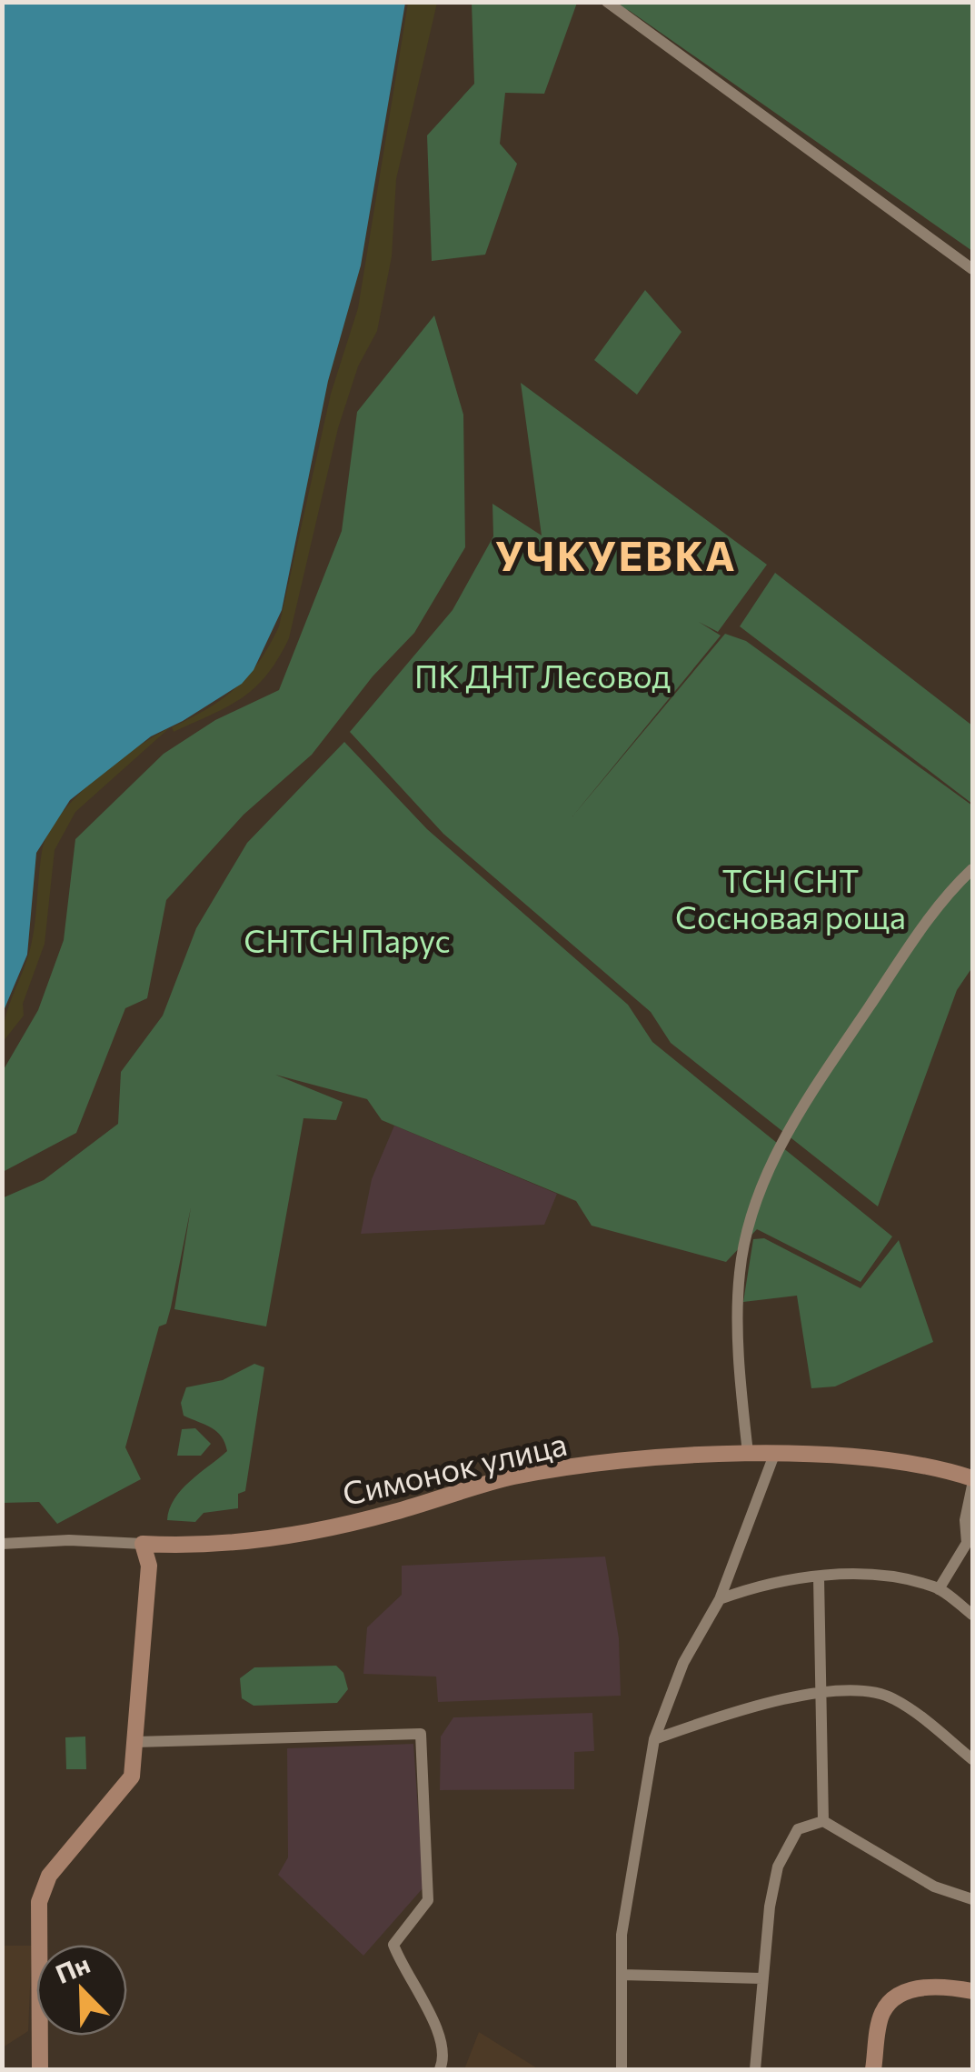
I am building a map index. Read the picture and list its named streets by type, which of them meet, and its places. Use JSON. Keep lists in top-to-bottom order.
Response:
{
  "streets": {
    "street": ["Симонок улица"]
  },
  "districts": ["УЧКУЕВКА"],
  "parks": ["ПК ДНТ Лесовод", "ТСН СНТ Сосновая роща", "СНТСН Парус"],
  "north": "top left"
}
